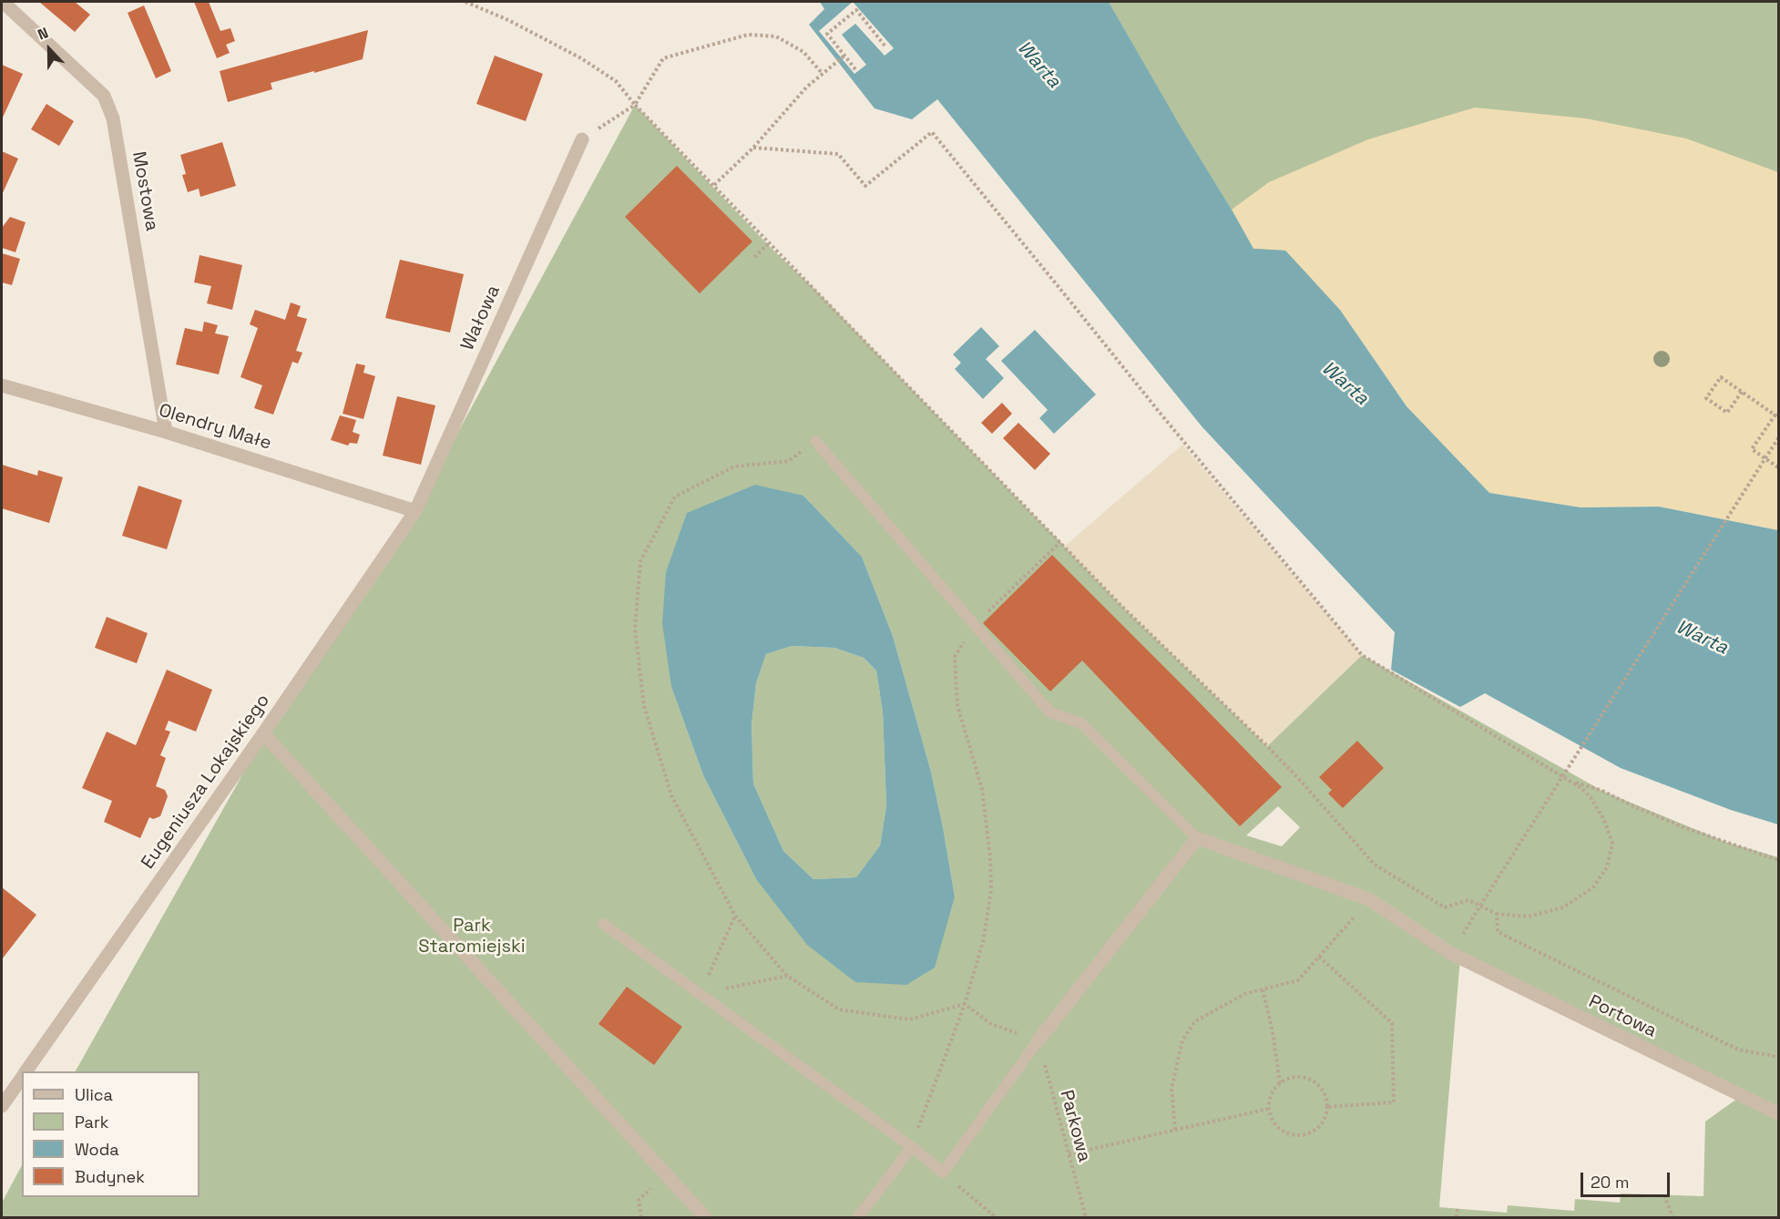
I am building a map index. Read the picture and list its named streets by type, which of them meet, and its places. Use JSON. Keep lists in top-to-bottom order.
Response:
{
  "streets": {
    "street": [
      "Mostowa",
      "Wałowa",
      "Olendry Małe",
      "Eugeniusza Lokajskiego",
      "Portowa"
    ],
    "path": ["Parkowa"]
  },
  "crossings": [
    ["Mostowa", "Olendry Małe"],
    ["Wałowa", "Olendry Małe"],
    ["Wałowa", "Eugeniusza Lokajskiego"],
    ["Olendry Małe", "Eugeniusza Lokajskiego"]
  ],
  "water": ["Warta"],
  "parks": ["Park Staromiejski"],
  "legend": [
    "Ulica",
    "Park",
    "Woda",
    "Budynek"
  ],
  "scale_bar": "20 m",
  "north": "top"
}
